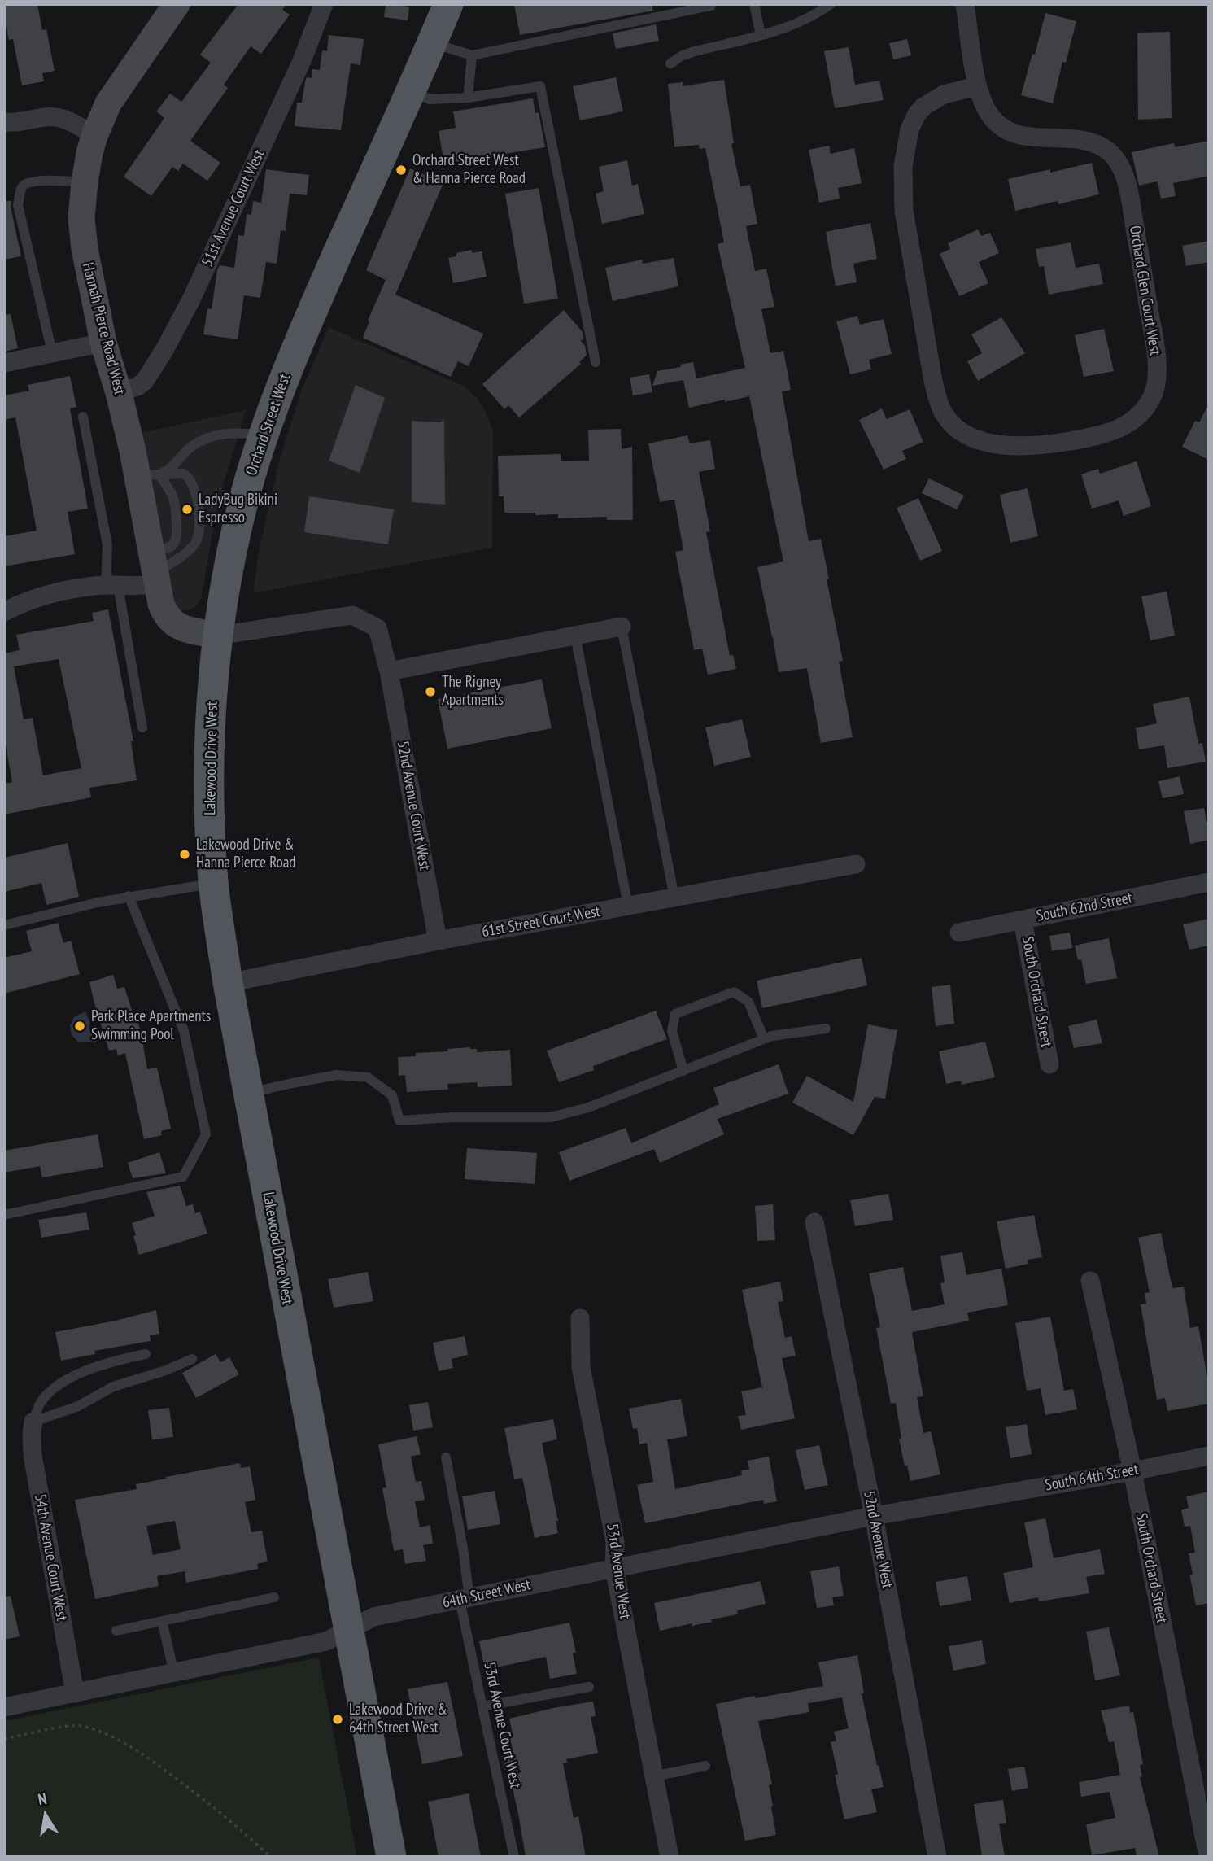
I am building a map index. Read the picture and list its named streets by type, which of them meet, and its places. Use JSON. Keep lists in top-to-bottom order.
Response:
{
  "streets": {
    "main road": ["Orchard Street West", "Lakewood Drive West"],
    "street": [
      "51st Avenue Court West",
      "Orchard Glen Court West",
      "Hannah Pierce Road West",
      "52nd Avenue Court West",
      "South 62nd Street",
      "61st Street Court West",
      "South Orchard Street",
      "South 64th Street",
      "52nd Avenue West",
      "54th Avenue Court West",
      "53rd Avenue West",
      "64th Street West"
    ],
    "lane": ["53rd Avenue Court West"]
  },
  "crossings": [
    ["51st Avenue Court West", "Hannah Pierce Road West"],
    ["Hannah Pierce Road West", "Orchard Street West"],
    ["Hannah Pierce Road West", "Lakewood Drive West"],
    ["Orchard Street West", "Lakewood Drive West"],
    ["Lakewood Drive West", "61st Street Court West"],
    ["Lakewood Drive West", "64th Street West"],
    ["52nd Avenue Court West", "61st Street Court West"],
    ["South 62nd Street", "South Orchard Street"],
    ["South Orchard Street", "South 64th Street"],
    ["South 64th Street", "64th Street West"],
    ["52nd Avenue West", "64th Street West"],
    ["54th Avenue Court West", "64th Street West"],
    ["53rd Avenue West", "64th Street West"],
    ["64th Street West", "53rd Avenue Court West"]
  ],
  "places": [
    "Orchard Street West & Hanna Pierce Road",
    "LadyBug Bikini Espresso",
    "The Rigney Apartments",
    "Lakewood Drive & Hanna Pierce Road",
    "Park Place Apartments Swimming Pool",
    "Lakewood Drive & 64th Street West"
  ],
  "north": "top"
}
